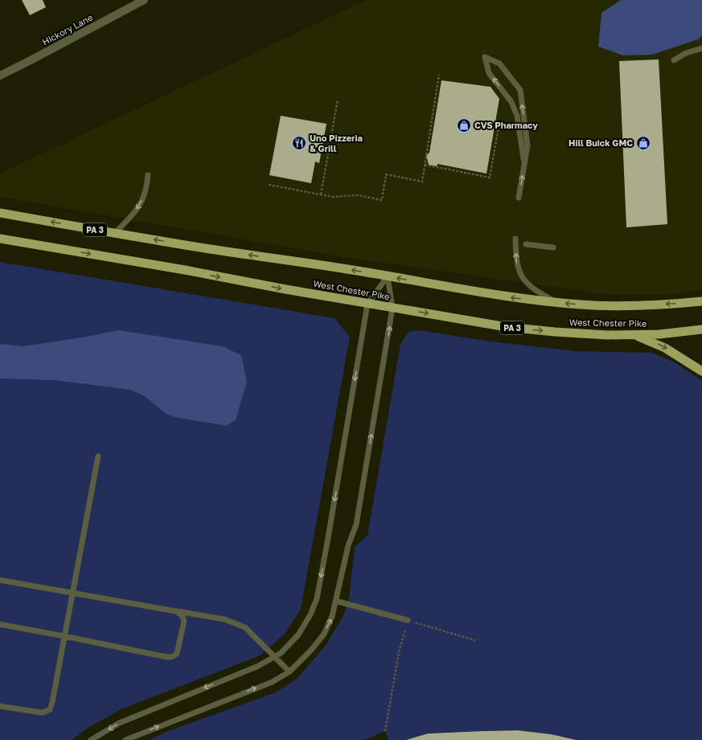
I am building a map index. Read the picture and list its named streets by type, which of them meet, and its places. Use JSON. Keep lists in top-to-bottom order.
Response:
{
  "streets": {
    "highway": ["PA 3", "West Chester Pike"],
    "street": ["Hickory Lane"]
  },
  "places": {
    "shop": ["CVS Pharmacy", "Hill Buick GMC"],
    "restaurant": ["Uno Pizzeria & Grill"]
  }
}
